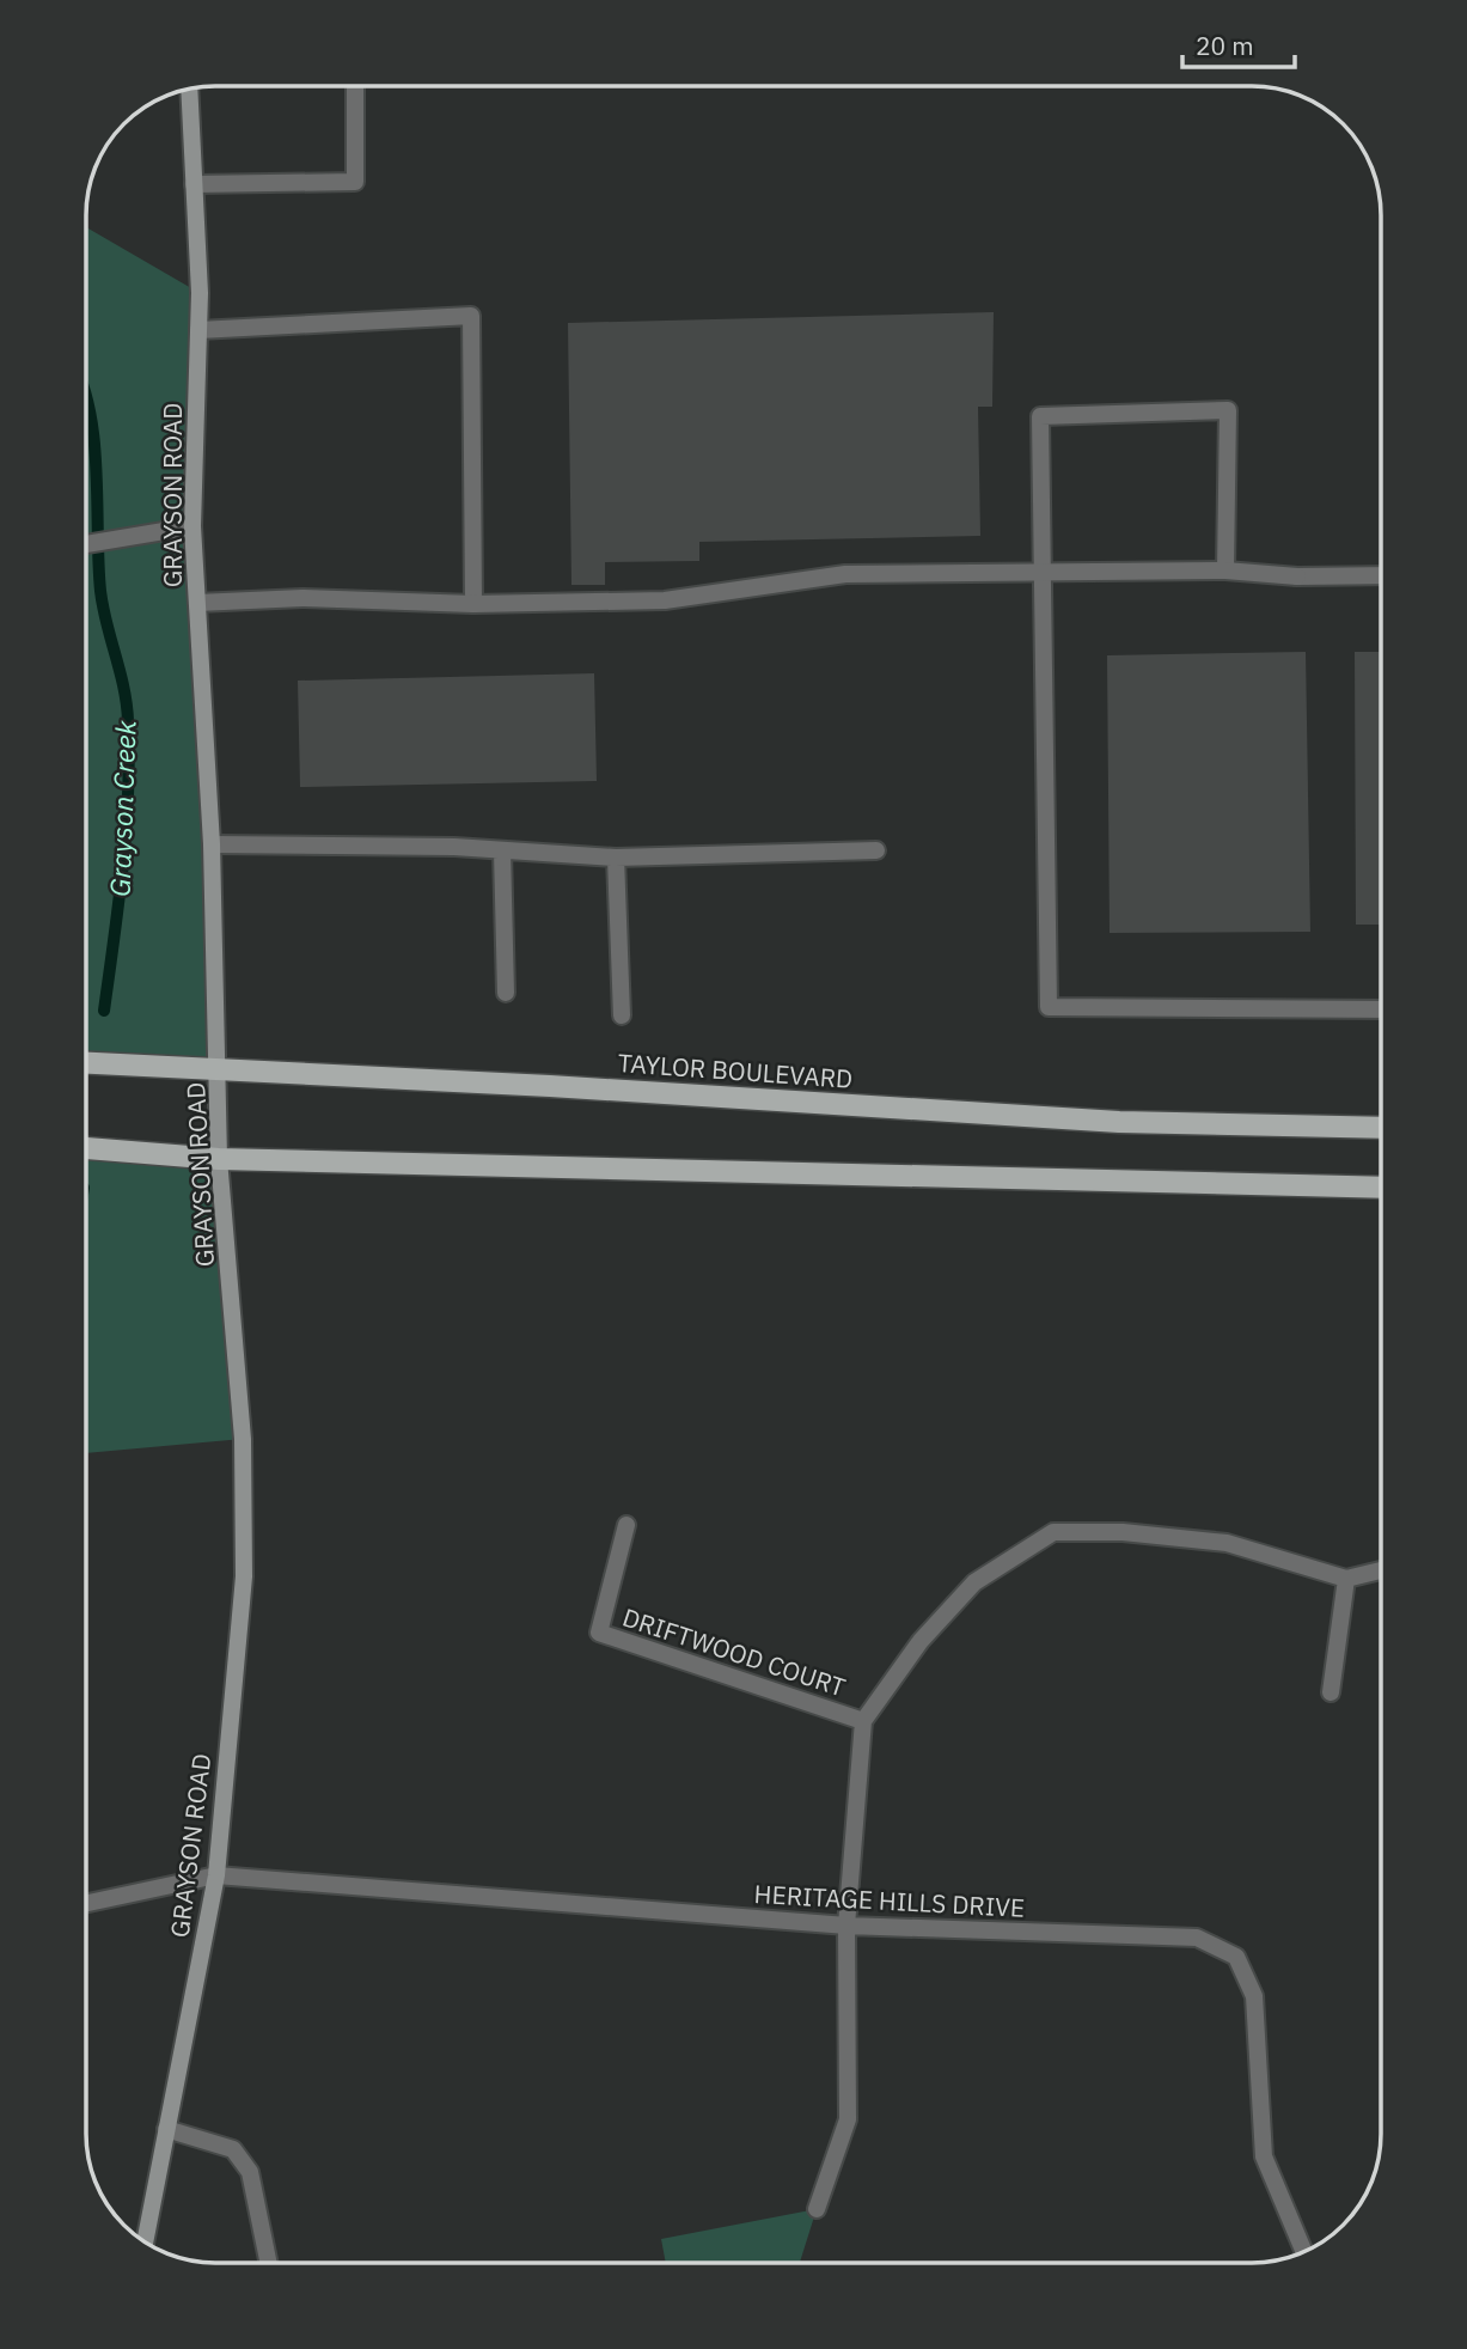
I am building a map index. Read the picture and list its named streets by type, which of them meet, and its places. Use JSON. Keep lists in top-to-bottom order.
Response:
{
  "streets": {
    "main road": ["TAYLOR BOULEVARD"],
    "street": ["GRAYSON ROAD", "DRIFTWOOD COURT", "HERITAGE HILLS DRIVE"]
  },
  "crossings": [
    ["GRAYSON ROAD", "TAYLOR BOULEVARD"],
    ["GRAYSON ROAD", "HERITAGE HILLS DRIVE"]
  ],
  "water": ["Grayson Creek"],
  "scale_bar": "20 m"
}
